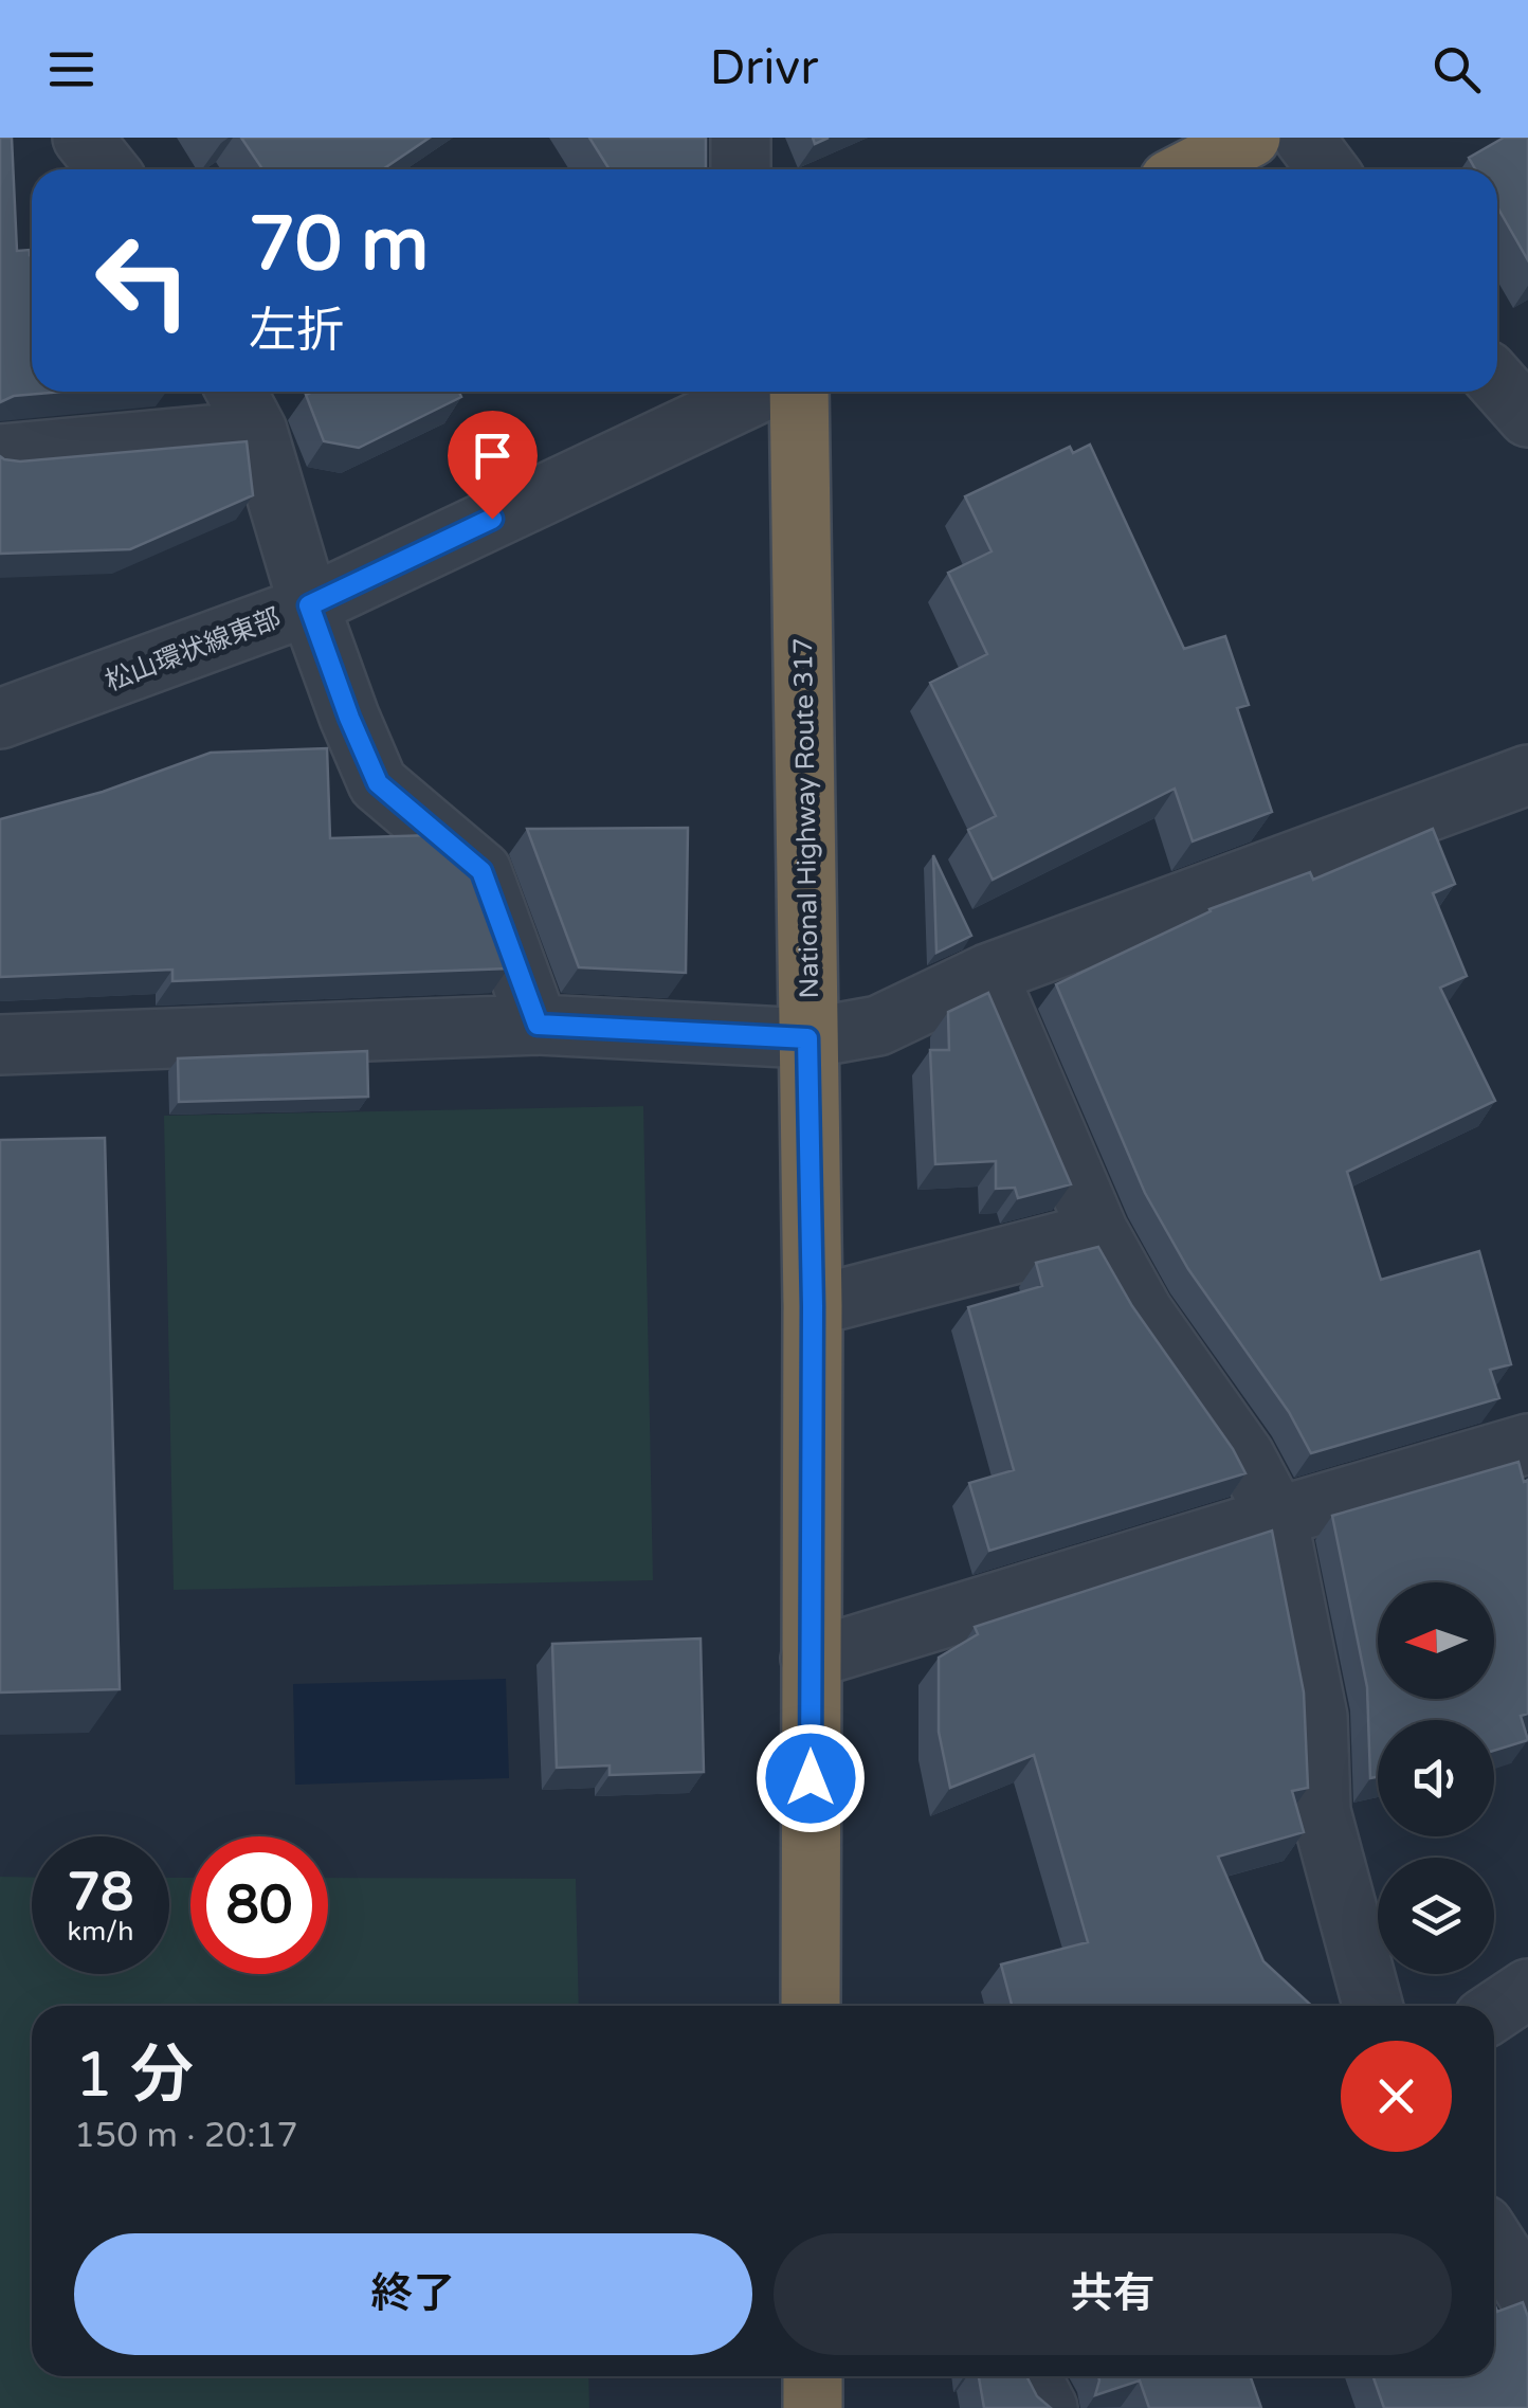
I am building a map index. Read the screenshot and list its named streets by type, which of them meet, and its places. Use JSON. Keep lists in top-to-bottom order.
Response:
{
  "streets": {
    "highway": ["National Highway Route 317"],
    "street": ["松山環状線東部"]
  },
  "north": "left",
  "page": {
    "header": "Drivr",
    "turn": ["70 m", "左折"],
    "speed": "78 km/h",
    "limit": "80",
    "heading": ["1 分", "150 m · 20:17"],
    "buttons": ["終了", "共有"]
  }
}
